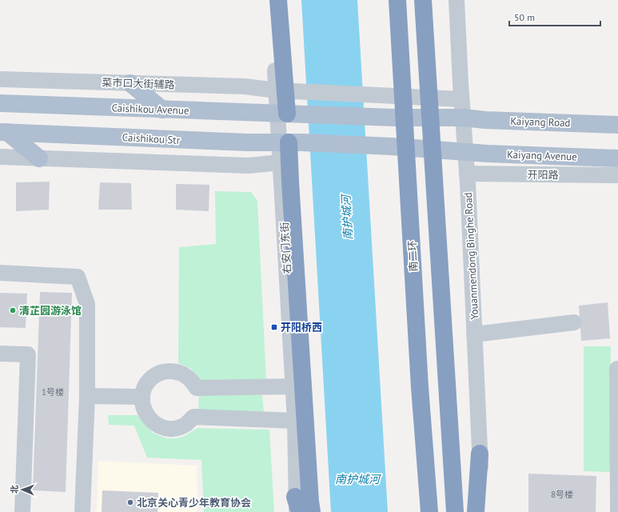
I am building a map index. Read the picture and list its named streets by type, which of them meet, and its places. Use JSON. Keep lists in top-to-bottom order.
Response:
{
  "streets": {
    "highway": ["南二环"],
    "main road": [
      "Caishikou Avenue",
      "Kaiyang Road",
      "Caishikou Str",
      "Kaiyang Avenue"
    ],
    "street": [
      "菜市口大街辅路",
      "开阳路",
      "右安门东街",
      "Youanmendong Binghe Road"
    ]
  },
  "crossings": [
    ["菜市口大街辅路", "Youanmendong Binghe Road"],
    ["Caishikou Avenue", "Kaiyang Road"],
    ["Caishikou Avenue", "右安门东街"],
    ["Kaiyang Road", "Youanmendong Binghe Road"],
    ["Caishikou Str", "Kaiyang Avenue"],
    ["Caishikou Str", "右安门东街"],
    ["Kaiyang Avenue", "Youanmendong Binghe Road"],
    ["开阳路", "Youanmendong Binghe Road"]
  ],
  "water": ["南护城河"],
  "places": {
    "other": ["清芷园游泳馆", "北京关心青少年教育协会"],
    "transit": ["开阳桥西"]
  },
  "house_numbers": ["1号楼", "8号楼"],
  "scale_bar": "50 m",
  "north": "left"
}
